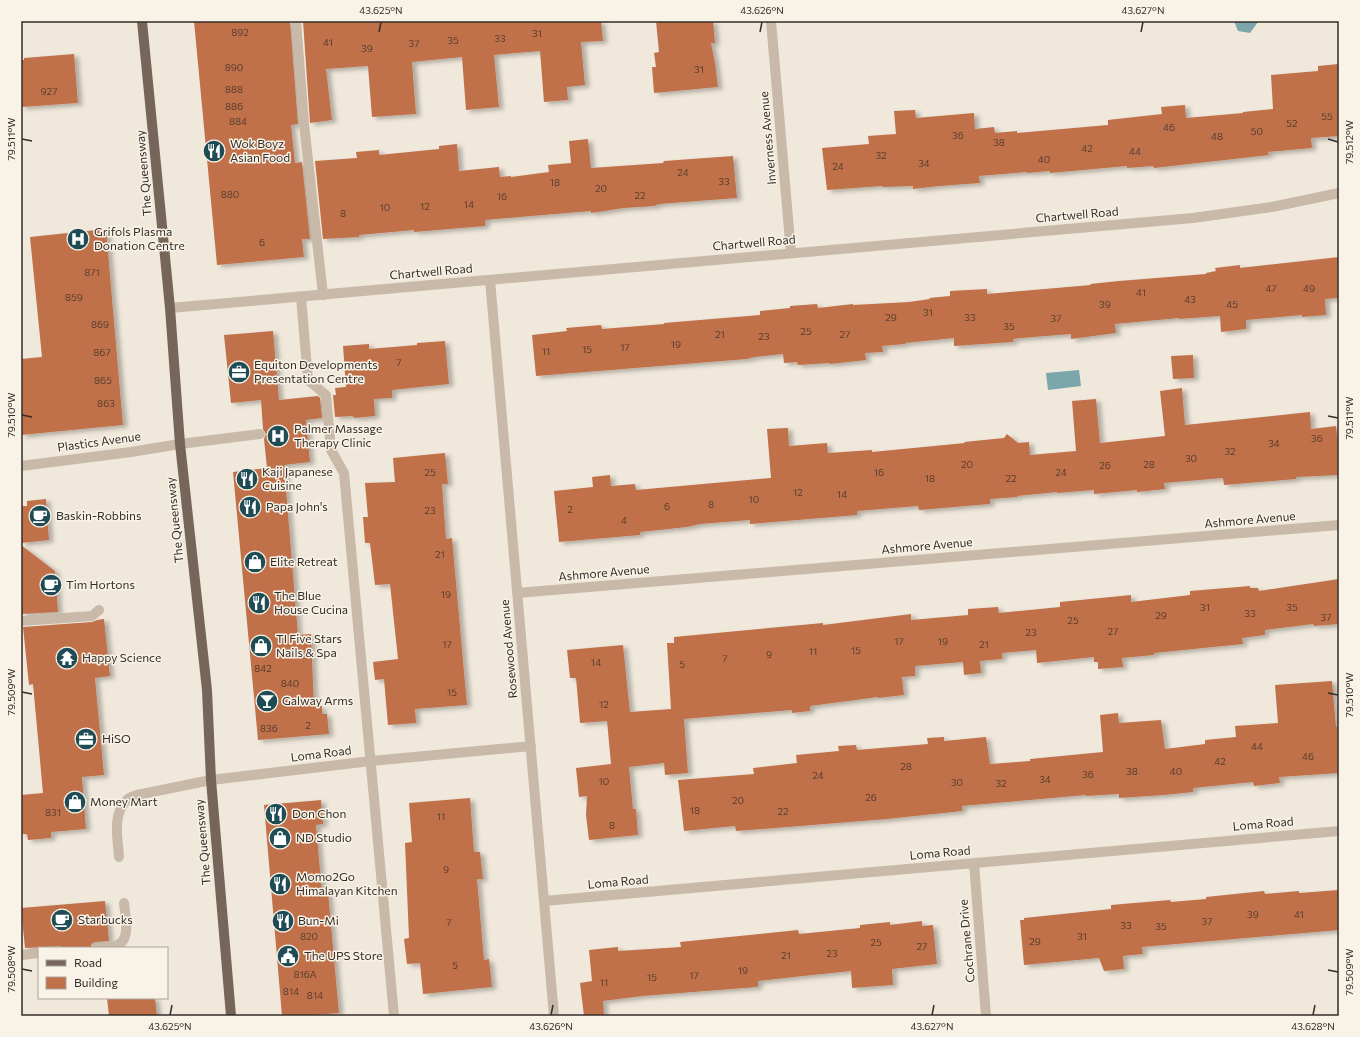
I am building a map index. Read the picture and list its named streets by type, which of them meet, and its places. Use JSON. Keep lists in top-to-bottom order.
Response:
{
  "streets": {
    "main road": ["The Queensway"],
    "street": [
      "Inverness Avenue",
      "Chartwell Road",
      "Plastics Avenue",
      "Ashmore Avenue",
      "Rosewood Avenue",
      "Loma Road",
      "Cochrane Drive"
    ]
  },
  "crossings": [
    ["Inverness Avenue", "Chartwell Road"],
    ["The Queensway", "Chartwell Road"],
    ["The Queensway", "Plastics Avenue"],
    ["The Queensway", "Loma Road"],
    ["Chartwell Road", "Rosewood Avenue"],
    ["Ashmore Avenue", "Rosewood Avenue"],
    ["Rosewood Avenue", "Loma Road"],
    ["Loma Road", "Cochrane Drive"]
  ],
  "places": {
    "restaurant": [
      "Wok Boyz Asian Food",
      "Kaji Japanese Cuisine",
      "Papa John's",
      "The Blue House Cucina",
      "Don Chon",
      "Momo2Go Himalayan Kitchen",
      "Bun-Mi"
    ],
    "hospital": ["Grifols Plasma Donation Centre", "Palmer Massage Therapy Clinic"],
    "office": ["Equiton Developments Presentation Centre", "HiSO"],
    "cafe": ["Baskin-Robbins", "Tim Hortons", "Starbucks"],
    "shop": [
      "Elite Retreat",
      "TI Five Stars Nails & Spa",
      "Money Mart",
      "ND Studio"
    ],
    "temple": ["Happy Science"],
    "bar": ["Galway Arms"],
    "public building": ["The UPS Store"]
  },
  "house_numbers": [
    "892",
    "31",
    "33",
    "35",
    "41",
    "37",
    "39",
    "890",
    "31",
    "888",
    "927",
    "886",
    "55",
    "884",
    "52",
    "46",
    "50",
    "36",
    "48",
    "38",
    "42",
    "44",
    "32",
    "40",
    "34",
    "24",
    "24",
    "33",
    "18",
    "20",
    "880",
    "22",
    "16",
    "14",
    "12",
    "10",
    "8",
    "6",
    "871",
    "47",
    "49",
    "41",
    "859",
    "43",
    "39",
    "45",
    "31",
    "29",
    "33",
    "37",
    "869",
    "35",
    "25",
    "21",
    "27",
    "23",
    "19",
    "17",
    "15",
    "11",
    "867",
    "7",
    "865",
    "863",
    "36",
    "34",
    "32",
    "30",
    "20",
    "28",
    "26",
    "25",
    "16",
    "24",
    "18",
    "22",
    "12",
    "14",
    "10",
    "8",
    "6",
    "2",
    "23",
    "4",
    "21",
    "19",
    "31",
    "35",
    "33",
    "29",
    "37",
    "25",
    "27",
    "23",
    "17",
    "19",
    "17",
    "21",
    "15",
    "11",
    "9",
    "7",
    "14",
    "5",
    "842",
    "840",
    "15",
    "12",
    "2",
    "836",
    "44",
    "46",
    "42",
    "28",
    "38",
    "40",
    "36",
    "24",
    "34",
    "10",
    "30",
    "32",
    "26",
    "20",
    "18",
    "22",
    "831",
    "11",
    "8",
    "9",
    "39",
    "41",
    "37",
    "7",
    "33",
    "35",
    "820",
    "31",
    "29",
    "25",
    "27",
    "23",
    "21",
    "5",
    "19",
    "816A",
    "17",
    "15",
    "11",
    "814",
    "814"
  ],
  "legend": ["Road", "Building"],
  "coordinates": [
    "43.625°N",
    "43.626°N",
    "43.627°N",
    "79.511°W",
    "79.512°W",
    "79.510°W",
    "79.509°W",
    "79.508°W",
    "43.628°N"
  ]
}
